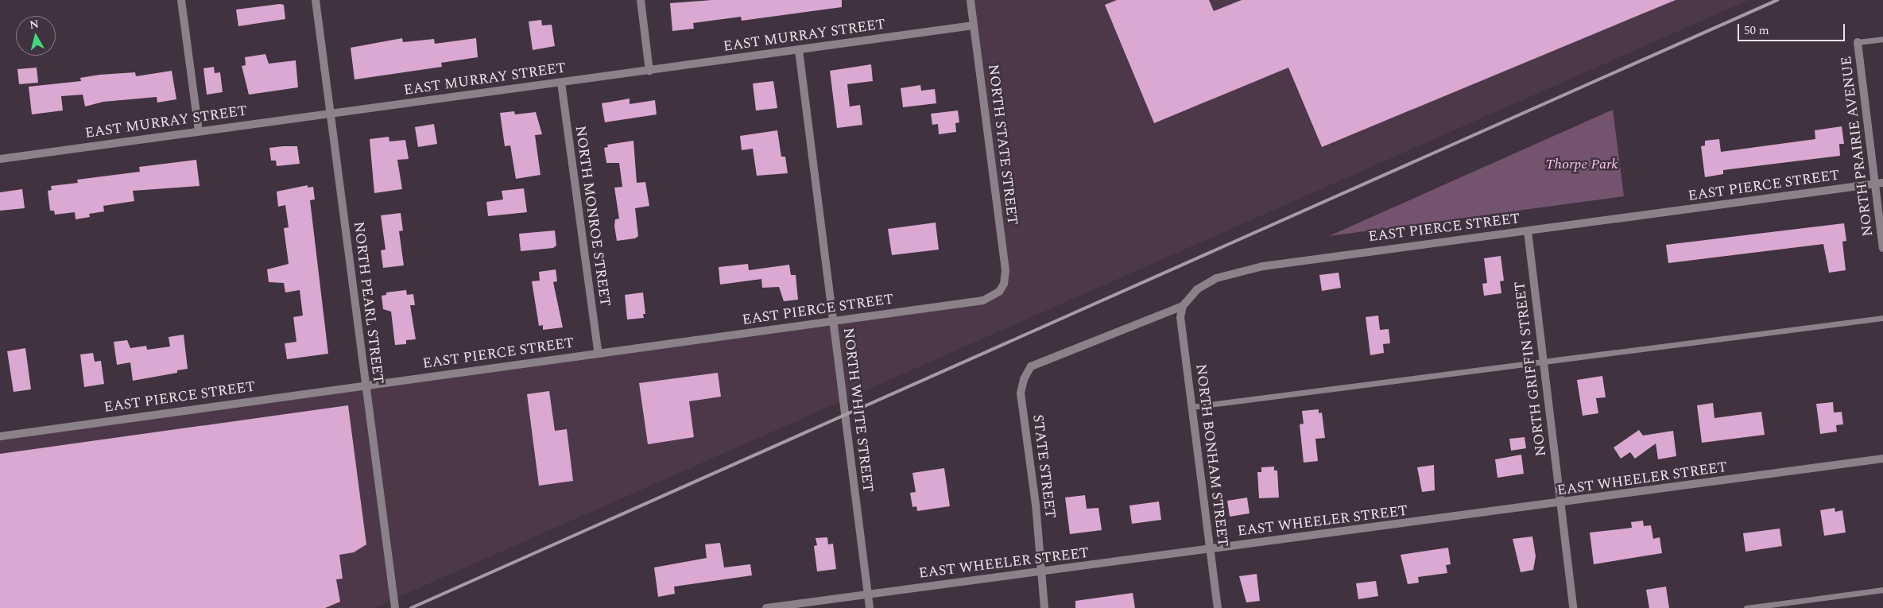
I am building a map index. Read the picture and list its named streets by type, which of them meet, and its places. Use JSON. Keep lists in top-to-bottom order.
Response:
{
  "streets": {
    "street": [
      "EAST MURRAY STREET",
      "NORTH STATE STREET",
      "NORTH PRAIRIE AVENUE",
      "EAST PIERCE STREET",
      "NORTH MONROE STREET",
      "NORTH PEARL STREET",
      "NORTH GRIFFIN STREET",
      "NORTH WHITE STREET",
      "NORTH BONHAM STREET",
      "STATE STREET",
      "EAST WHEELER STREET"
    ]
  },
  "crossings": [
    ["EAST MURRAY STREET", "NORTH STATE STREET"],
    ["EAST MURRAY STREET", "NORTH MONROE STREET"],
    ["EAST MURRAY STREET", "NORTH PEARL STREET"],
    ["EAST MURRAY STREET", "NORTH WHITE STREET"],
    ["NORTH STATE STREET", "EAST PIERCE STREET"],
    ["NORTH PRAIRIE AVENUE", "EAST PIERCE STREET"],
    ["EAST PIERCE STREET", "NORTH MONROE STREET"],
    ["EAST PIERCE STREET", "NORTH PEARL STREET"],
    ["EAST PIERCE STREET", "NORTH GRIFFIN STREET"],
    ["EAST PIERCE STREET", "NORTH WHITE STREET"],
    ["EAST PIERCE STREET", "NORTH BONHAM STREET"],
    ["EAST PIERCE STREET", "STATE STREET"],
    ["NORTH GRIFFIN STREET", "EAST WHEELER STREET"],
    ["NORTH WHITE STREET", "EAST WHEELER STREET"],
    ["NORTH BONHAM STREET", "EAST WHEELER STREET"],
    ["STATE STREET", "EAST WHEELER STREET"]
  ],
  "parks": ["Thorpe Park"],
  "scale_bar": "50 m",
  "north": "top"
}
